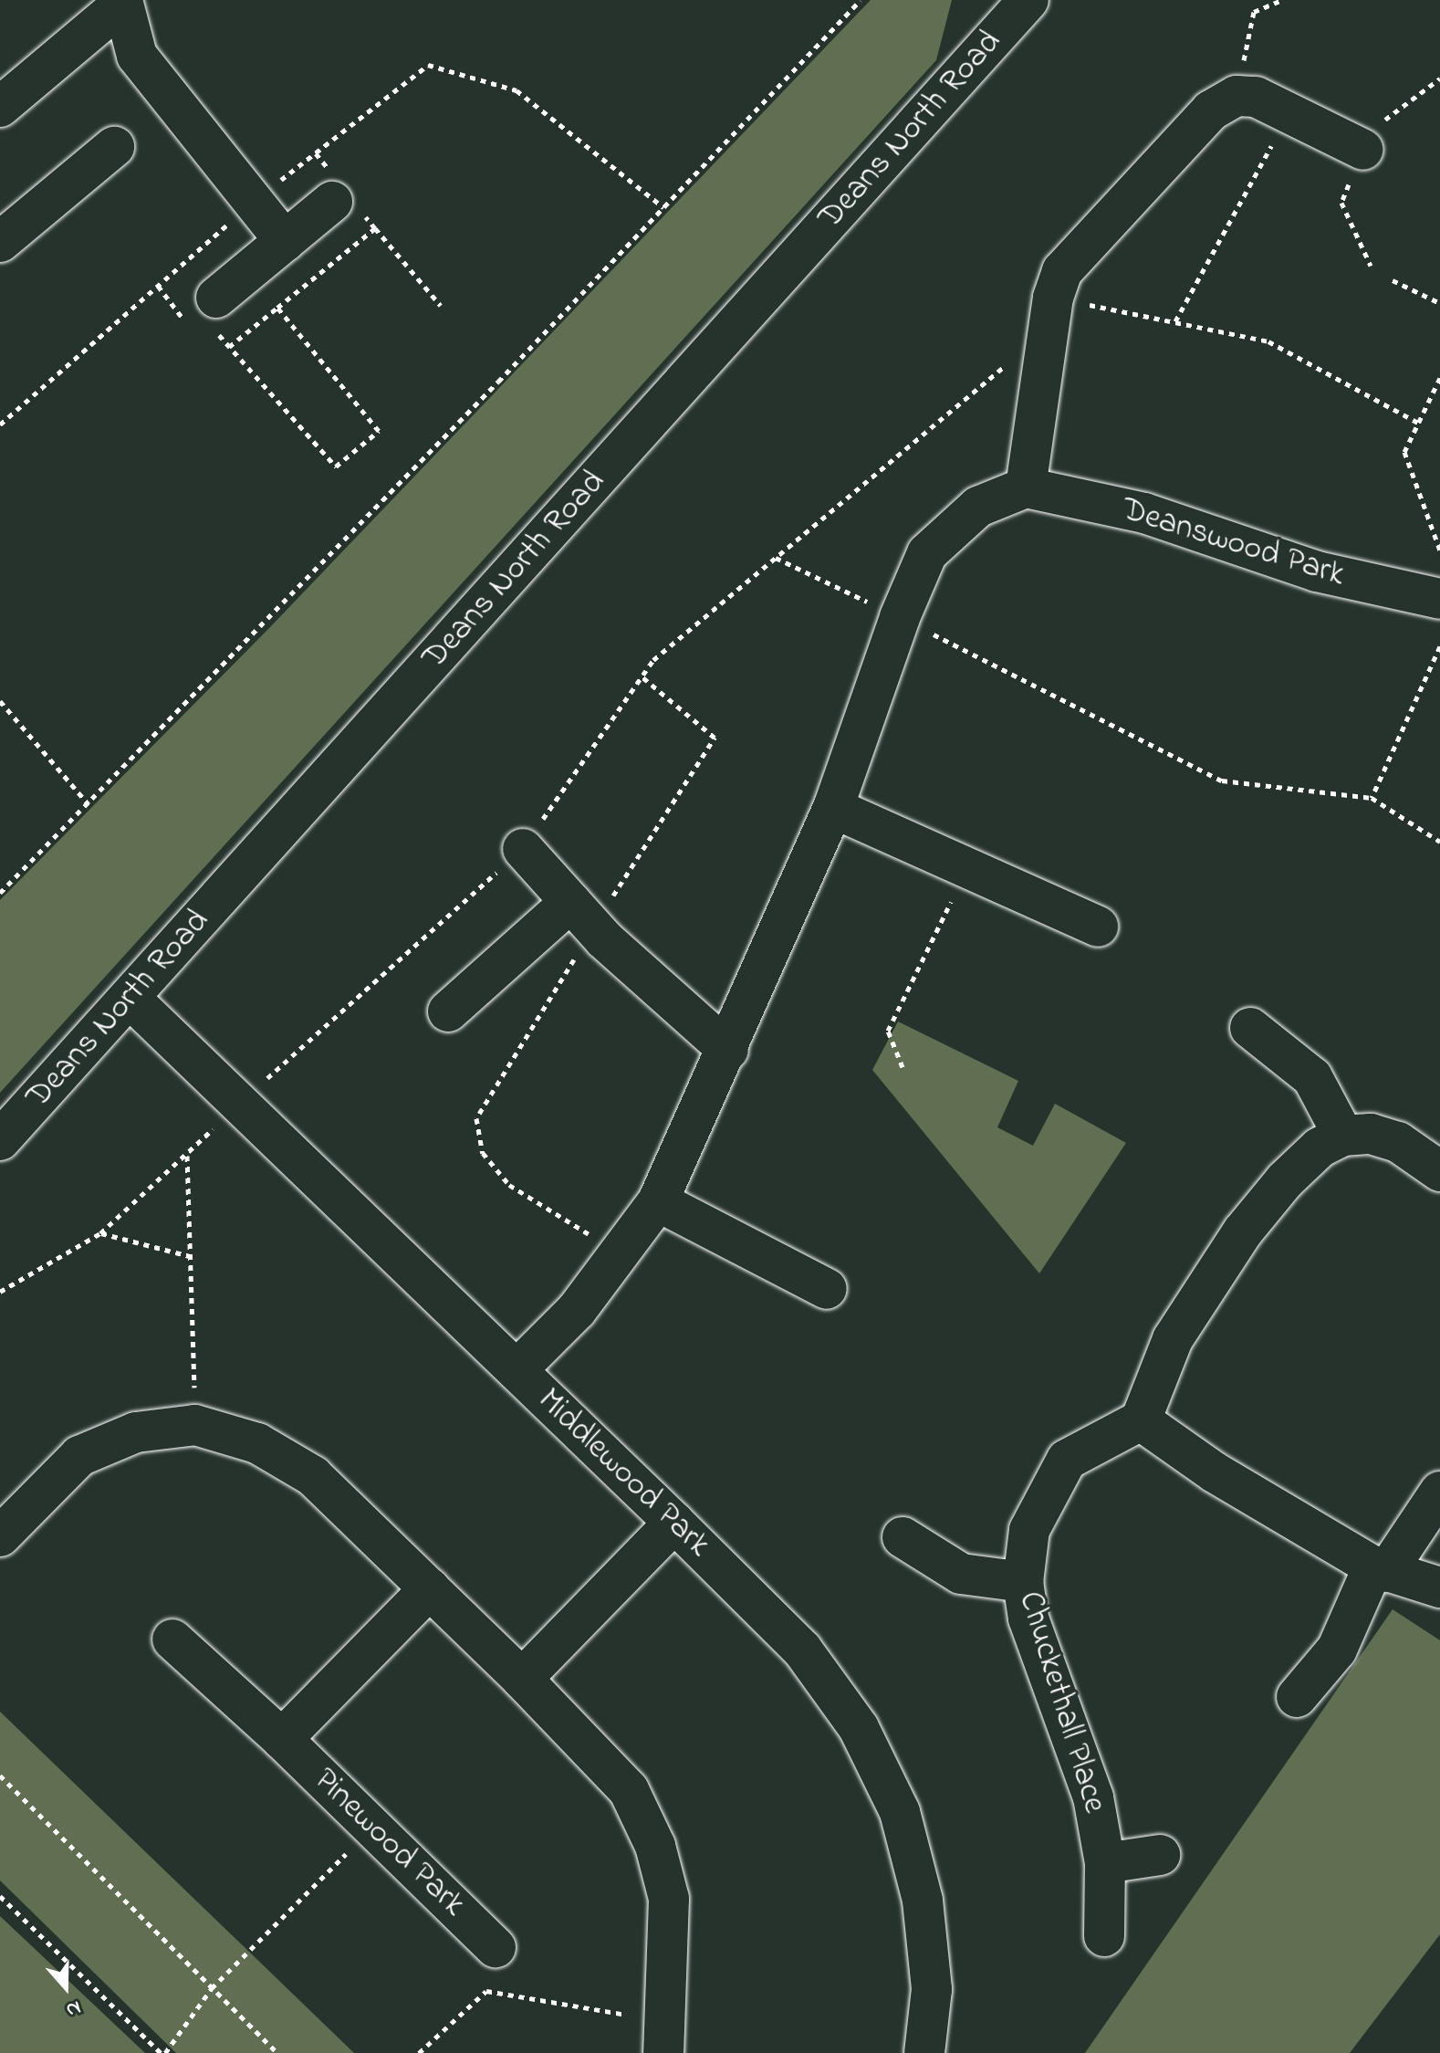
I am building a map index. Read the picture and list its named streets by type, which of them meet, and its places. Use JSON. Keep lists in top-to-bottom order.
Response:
{
  "streets": {
    "street": [
      "Deans North Road",
      "Deanswood Park",
      "Middlewood Park",
      "Chuckethall Place",
      "Pinewood Park"
    ]
  },
  "crossings": [
    ["Deans North Road", "Middlewood Park"]
  ],
  "north": "bottom"
}
